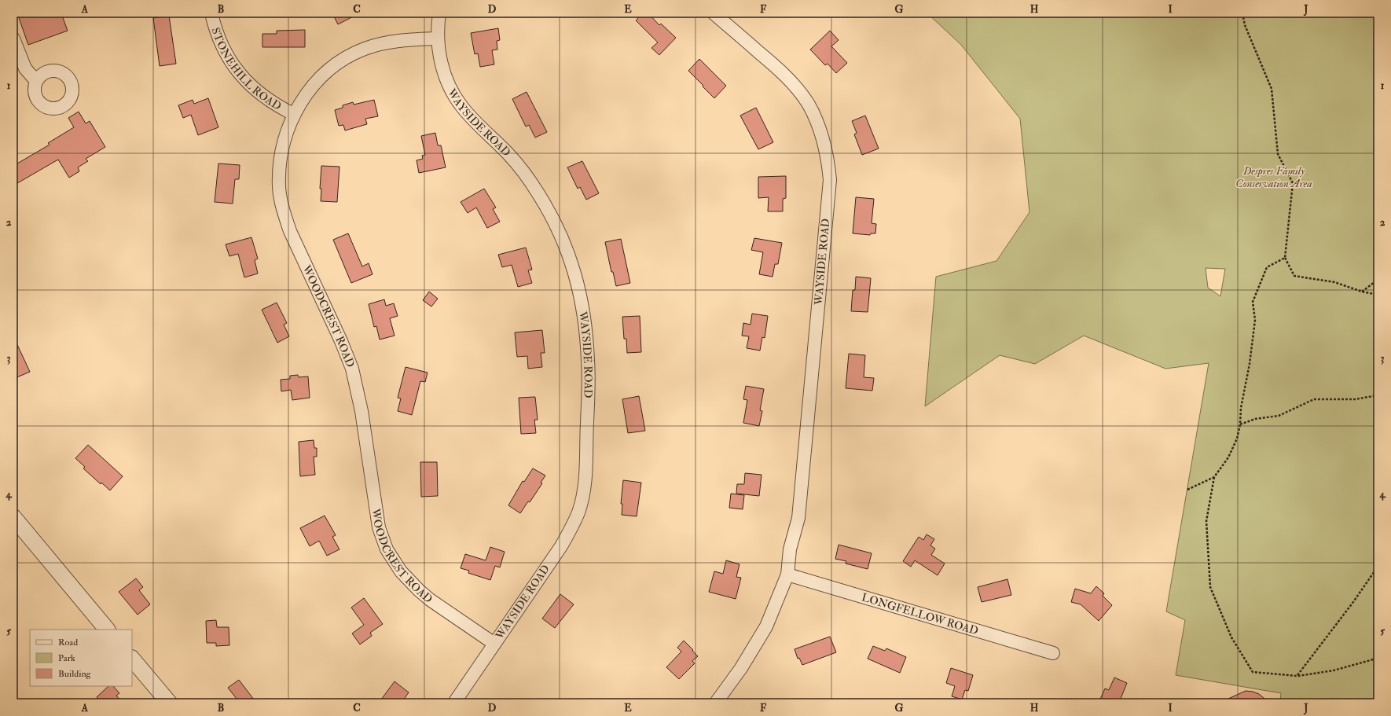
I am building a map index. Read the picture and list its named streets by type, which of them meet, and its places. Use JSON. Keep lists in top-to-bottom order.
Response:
{
  "streets": {
    "street": [
      "STONEHILL ROAD",
      "WAYSIDE ROAD",
      "WOODCREST ROAD",
      "LONGFELLOW ROAD"
    ]
  },
  "crossings": [
    ["STONEHILL ROAD", "WOODCREST ROAD"],
    ["WAYSIDE ROAD", "WOODCREST ROAD"],
    ["WAYSIDE ROAD", "LONGFELLOW ROAD"]
  ],
  "parks": ["Despres Family Conservation Area"],
  "legend": ["Road", "Park", "Building"],
  "grid": {
    "columns": [
      "A",
      "B",
      "C",
      "D",
      "E",
      "F",
      "G",
      "H",
      "I",
      "J"
    ],
    "rows": [
      "1",
      "2",
      "3",
      "4",
      "5"
    ]
  }
}
